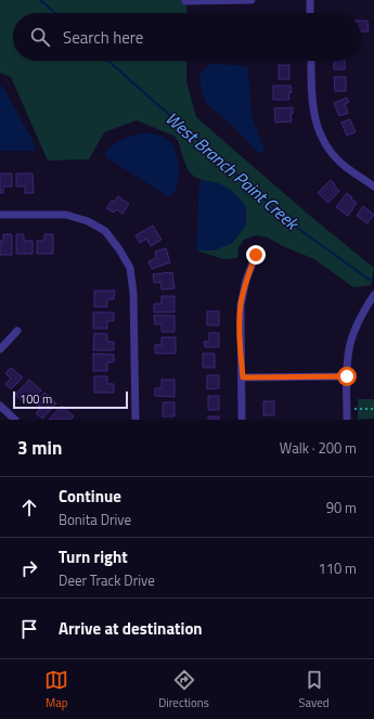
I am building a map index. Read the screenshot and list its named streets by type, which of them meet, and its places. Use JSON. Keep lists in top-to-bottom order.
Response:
{
  "water": ["West Branch Paint Creek"],
  "scale_bar": "100 m",
  "page": {
    "search": "Search here",
    "scale": "100 m",
    "heading": ["3 min", "Walk · 200 m"],
    "list": [
      ["Continue", "Bonita Drive", "90 m"],
      ["Turn right", "Deer Track Drive", "110 m"],
      "Arrive at destination"
    ],
    "nav": ["Map", "Directions", "Saved"]
  }
}
